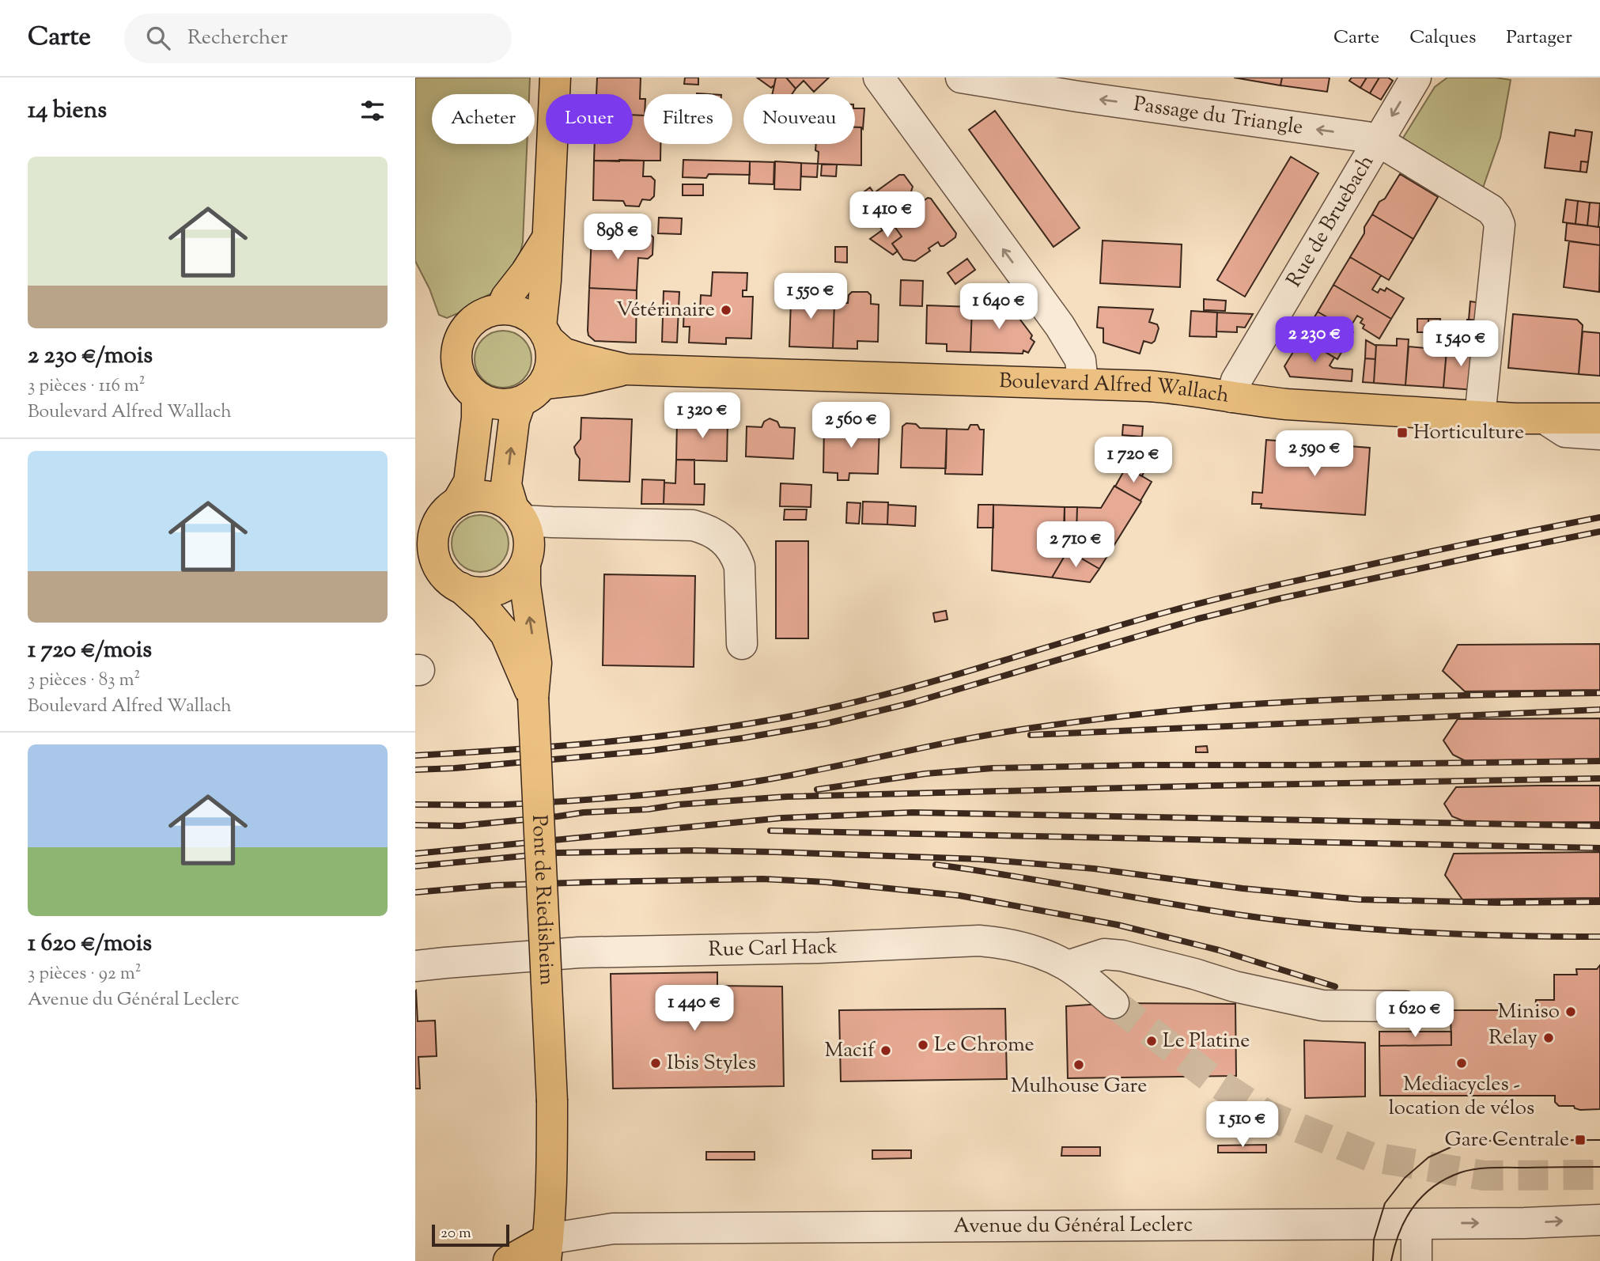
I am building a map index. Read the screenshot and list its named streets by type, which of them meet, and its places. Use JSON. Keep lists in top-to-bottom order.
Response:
{
  "streets": {
    "main road": ["Boulevard Alfred Wallach", "Pont de Riedisheim"],
    "street": [
      "Passage du Triangle",
      "Rue de Bruebach",
      "Rue Carl Hack",
      "Avenue du Général Leclerc"
    ]
  },
  "crossings": [
    ["Passage du Triangle", "Rue de Bruebach"],
    ["Passage du Triangle", "Boulevard Alfred Wallach"],
    ["Rue de Bruebach", "Boulevard Alfred Wallach"],
    ["Pont de Riedisheim", "Avenue du Général Leclerc"]
  ],
  "one_way": ["Passage du Triangle"],
  "places": {
    "other": [
      "Vétérinaire",
      "Miniso",
      "Relay",
      "Le Platine",
      "Le Chrome",
      "Macif",
      "Ibis Styles",
      "Mediacycles - location de vélos",
      "Mulhouse Gare"
    ],
    "transit": ["Horticulture", "Gare Centrale"]
  },
  "scale_bar": "20 m",
  "page": {
    "header": "Carte",
    "search": "Rechercher",
    "nav": ["Carte", "Calques", "Partager"],
    "heading": "14 biens",
    "chip": [
      "Acheter",
      "Louer",
      "Filtres",
      "Nouveau"
    ],
    "list": [
      {
        "name": "2 230 €/mois",
        "note": "3 pièces · 116 m² · Boulevard Alfred Wallach"
      },
      {
        "name": "1 720 €/mois",
        "note": "3 pièces · 83 m² · Boulevard Alfred Wallach"
      },
      {
        "name": "1 620 €/mois",
        "note": "3 pièces · 92 m² · Avenue du Général Leclerc"
      }
    ],
    "price": [
      "1 410 €",
      "898 €",
      "1 550 €",
      "1 640 €",
      "2 230 €",
      "1 540 €",
      "1 320 €",
      "2 560 €",
      "2 590 €",
      "1 720 €",
      "2 710 €",
      "1 440 €",
      "1 620 €",
      "1 510 €"
    ],
    "scale": "20 m"
  }
}
